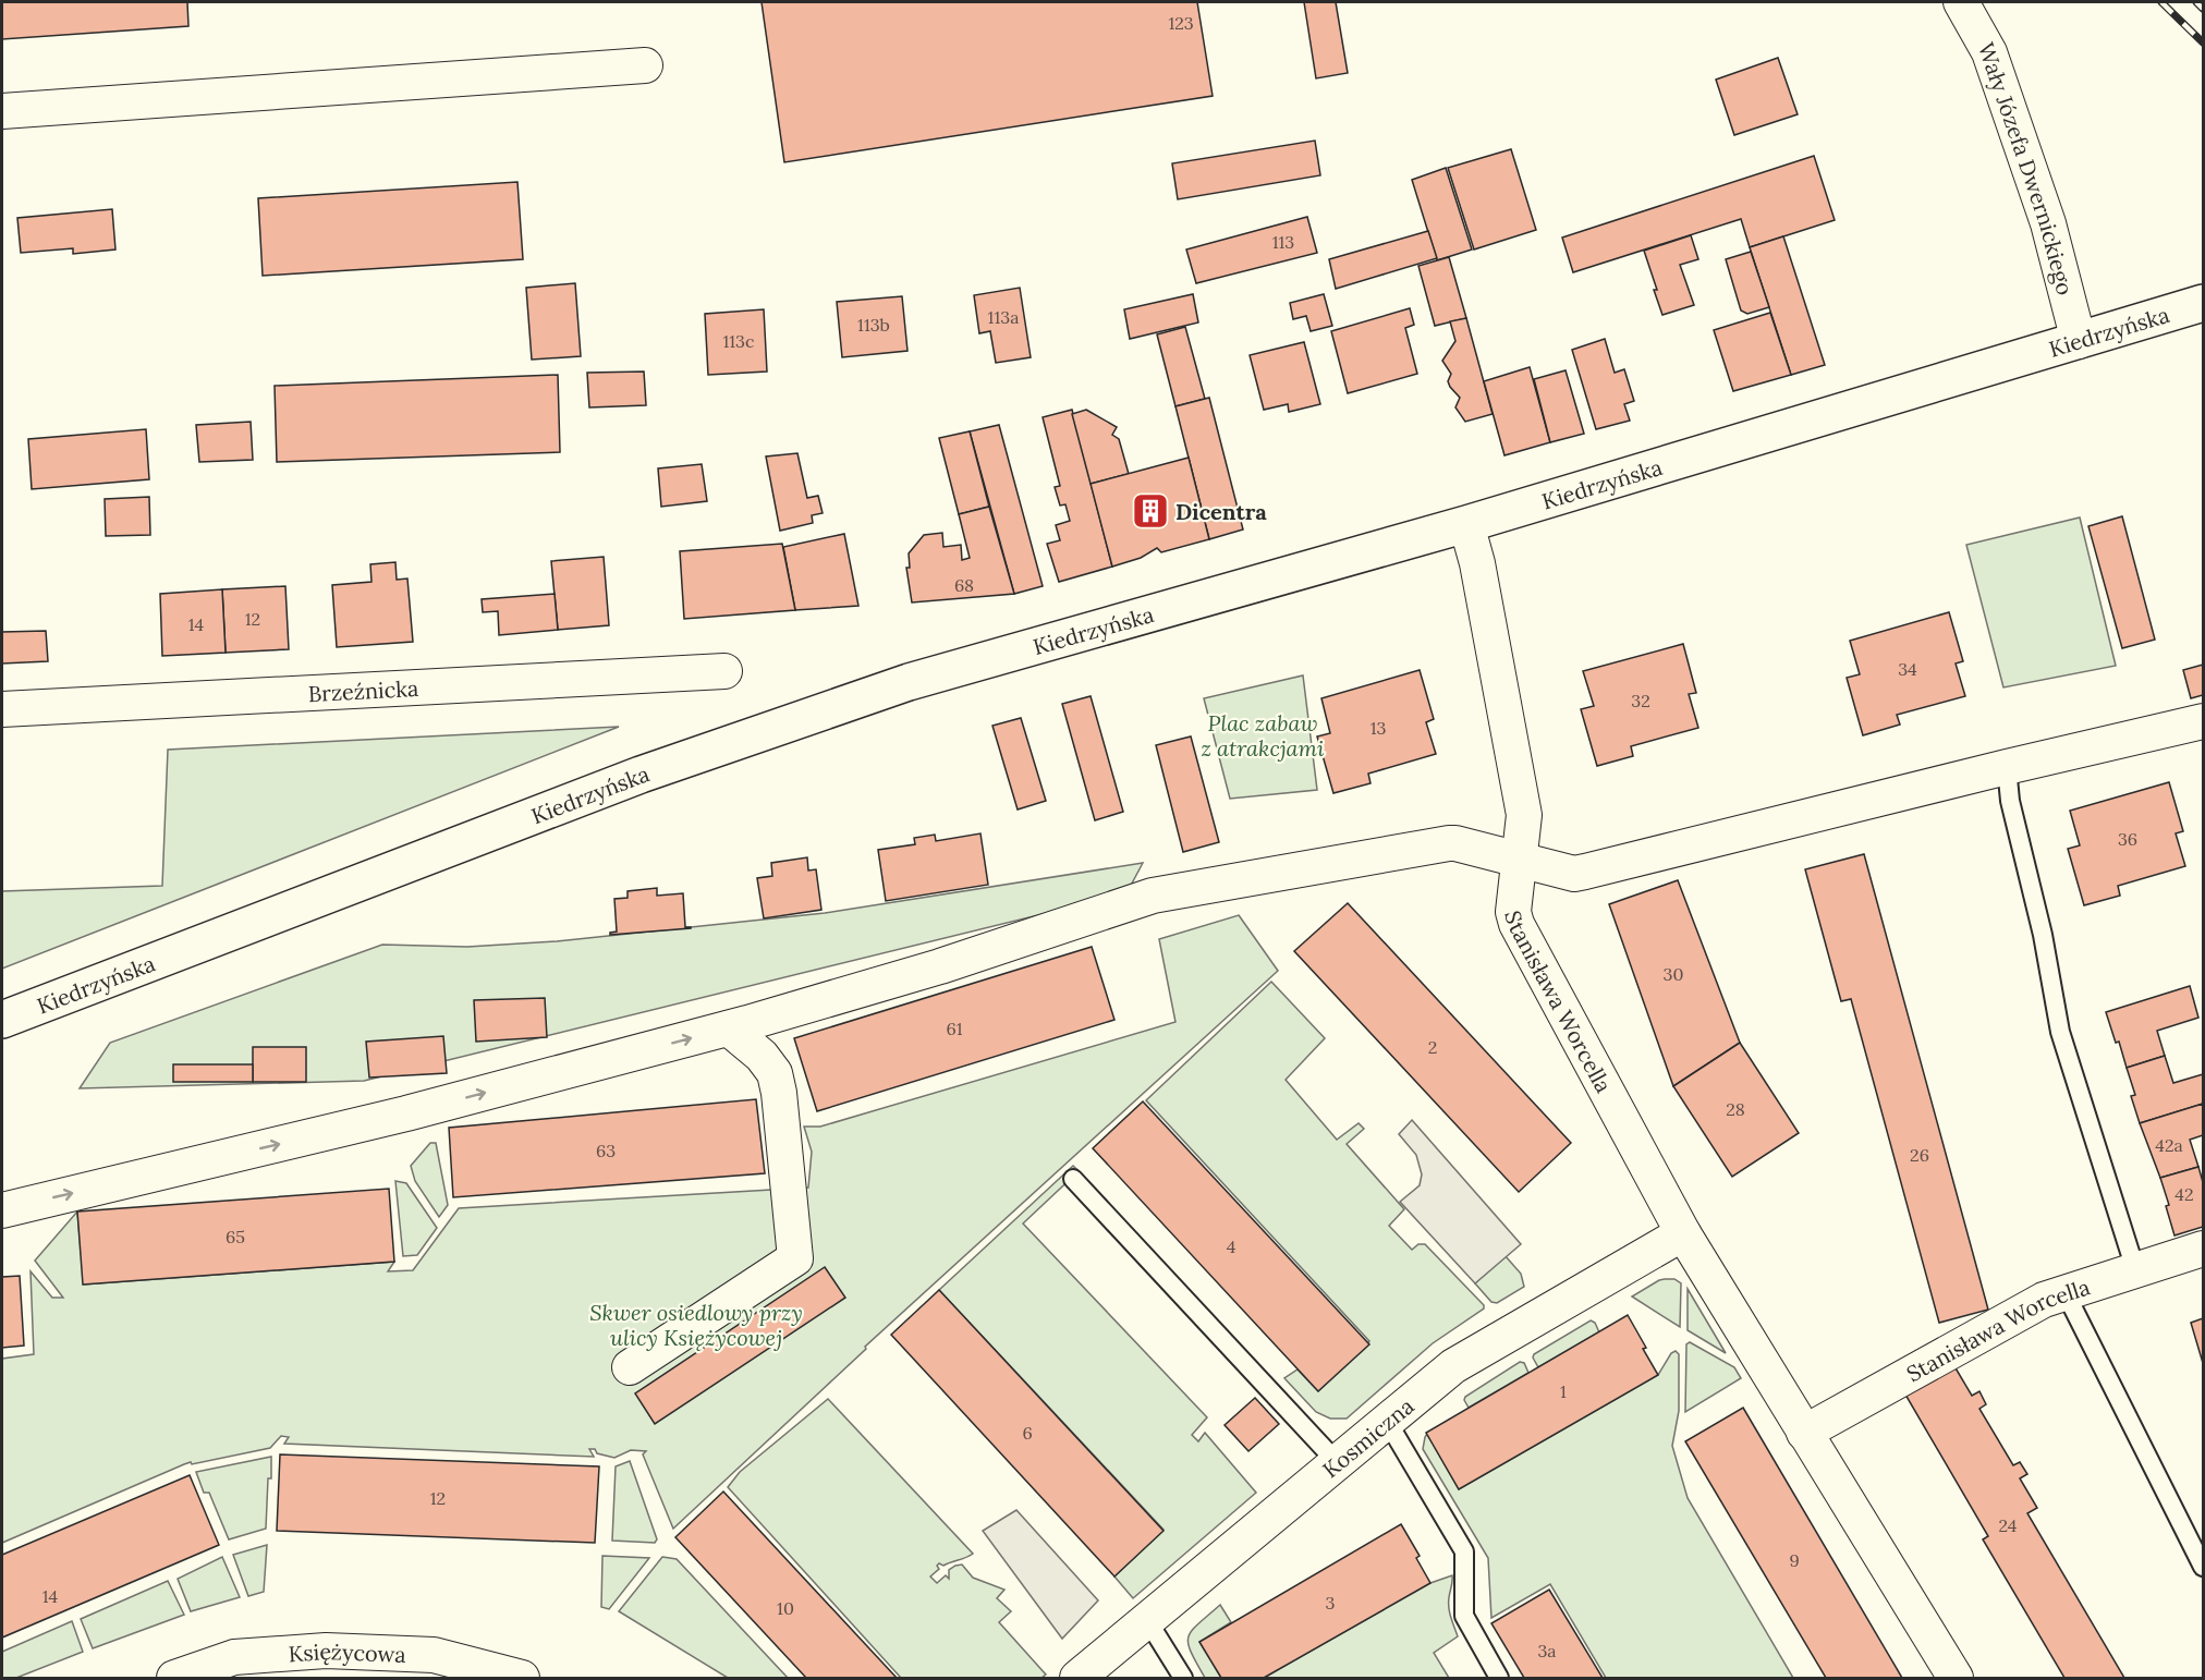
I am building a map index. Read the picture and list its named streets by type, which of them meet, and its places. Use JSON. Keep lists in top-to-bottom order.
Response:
{
  "streets": {
    "street": [
      "Wały Józefa Dwernickiego",
      "Kiedrzyńska",
      "Brzeźnicka",
      "Stanisława Worcella",
      "Kosmiczna",
      "Księżycowa"
    ]
  },
  "crossings": [
    ["Wały Józefa Dwernickiego", "Kiedrzyńska"],
    ["Kiedrzyńska", "Stanisława Worcella"],
    ["Stanisława Worcella", "Kosmiczna"]
  ],
  "parks": ["Plac zabaw z atrakcjami", "Skwer osiedlowy przy ulicy Księżycowej"],
  "places": {
    "building": ["Dicentra"]
  },
  "house_numbers": [
    "123",
    "113",
    "113a",
    "113b",
    "113c",
    "68",
    "12",
    "14",
    "34",
    "32",
    "13",
    "36",
    "30",
    "61",
    "2",
    "28",
    "42a",
    "63",
    "26",
    "42",
    "65",
    "4",
    "1",
    "6",
    "12",
    "24",
    "9",
    "14",
    "3",
    "10",
    "3a"
  ]
}
